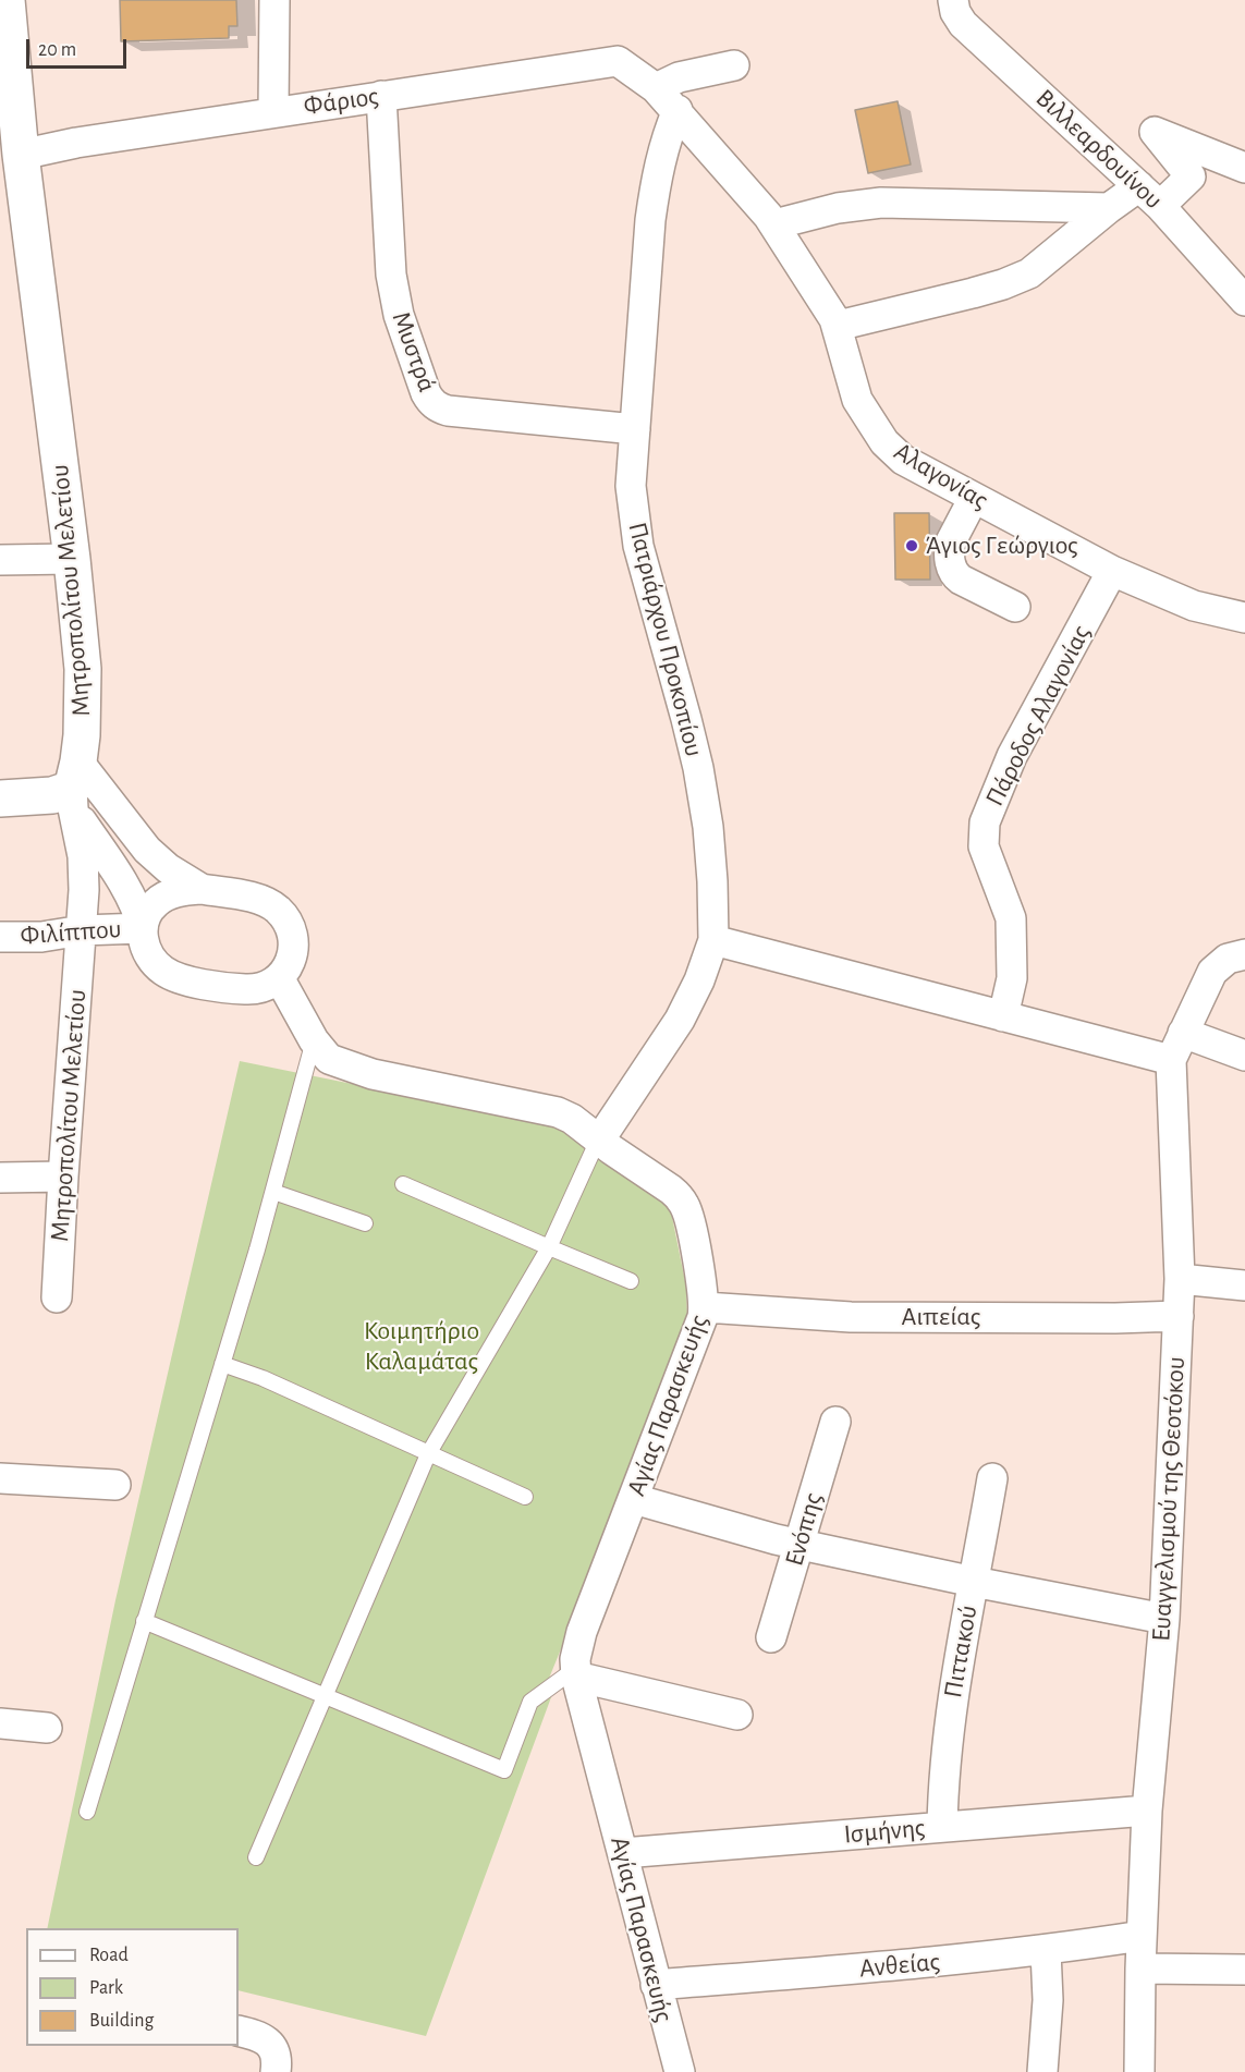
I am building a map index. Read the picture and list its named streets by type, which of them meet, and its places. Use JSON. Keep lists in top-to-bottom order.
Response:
{
  "streets": {
    "main road": ["Μητροπολίτου Μελετίου"],
    "street": [
      "Φάριος",
      "Βιλλεαρδουίνου",
      "Μυστρά",
      "Αλαγονίας",
      "Πατριάρχου Προκοπίου",
      "Πάροδος Αλαγονίας",
      "Φιλίππου",
      "Αιπείας",
      "Αγίας Παρασκευής",
      "Ευαγγελισμού της Θεοτόκου",
      "Ενόπης",
      "Πιττακού",
      "Ισμήνης",
      "Ανθείας"
    ]
  },
  "crossings": [
    ["Φάριος", "Μυστρά"],
    ["Φάριος", "Αλαγονίας"],
    ["Φάριος", "Μητροπολίτου Μελετίου"],
    ["Μυστρά", "Πατριάρχου Προκοπίου"],
    ["Αλαγονίας", "Πατριάρχου Προκοπίου"],
    ["Αλαγονίας", "Πάροδος Αλαγονίας"],
    ["Μητροπολίτου Μελετίου", "Φιλίππου"],
    ["Πατριάρχου Προκοπίου", "Αγίας Παρασκευής"],
    ["Φιλίππου", "Αγίας Παρασκευής"],
    ["Αιπείας", "Αγίας Παρασκευής"],
    ["Αιπείας", "Ευαγγελισμού της Θεοτόκου"],
    ["Αγίας Παρασκευής", "Ισμήνης"],
    ["Αγίας Παρασκευής", "Ανθείας"],
    ["Ευαγγελισμού της Θεοτόκου", "Ισμήνης"],
    ["Ευαγγελισμού της Θεοτόκου", "Ανθείας"],
    ["Πιττακού", "Ισμήνης"]
  ],
  "parks": ["Κοιμητήριο Καλαμάτας"],
  "places": ["Άγιος Γεώργιος"],
  "legend": ["Road", "Park", "Building"],
  "scale_bar": "20 m"
}
